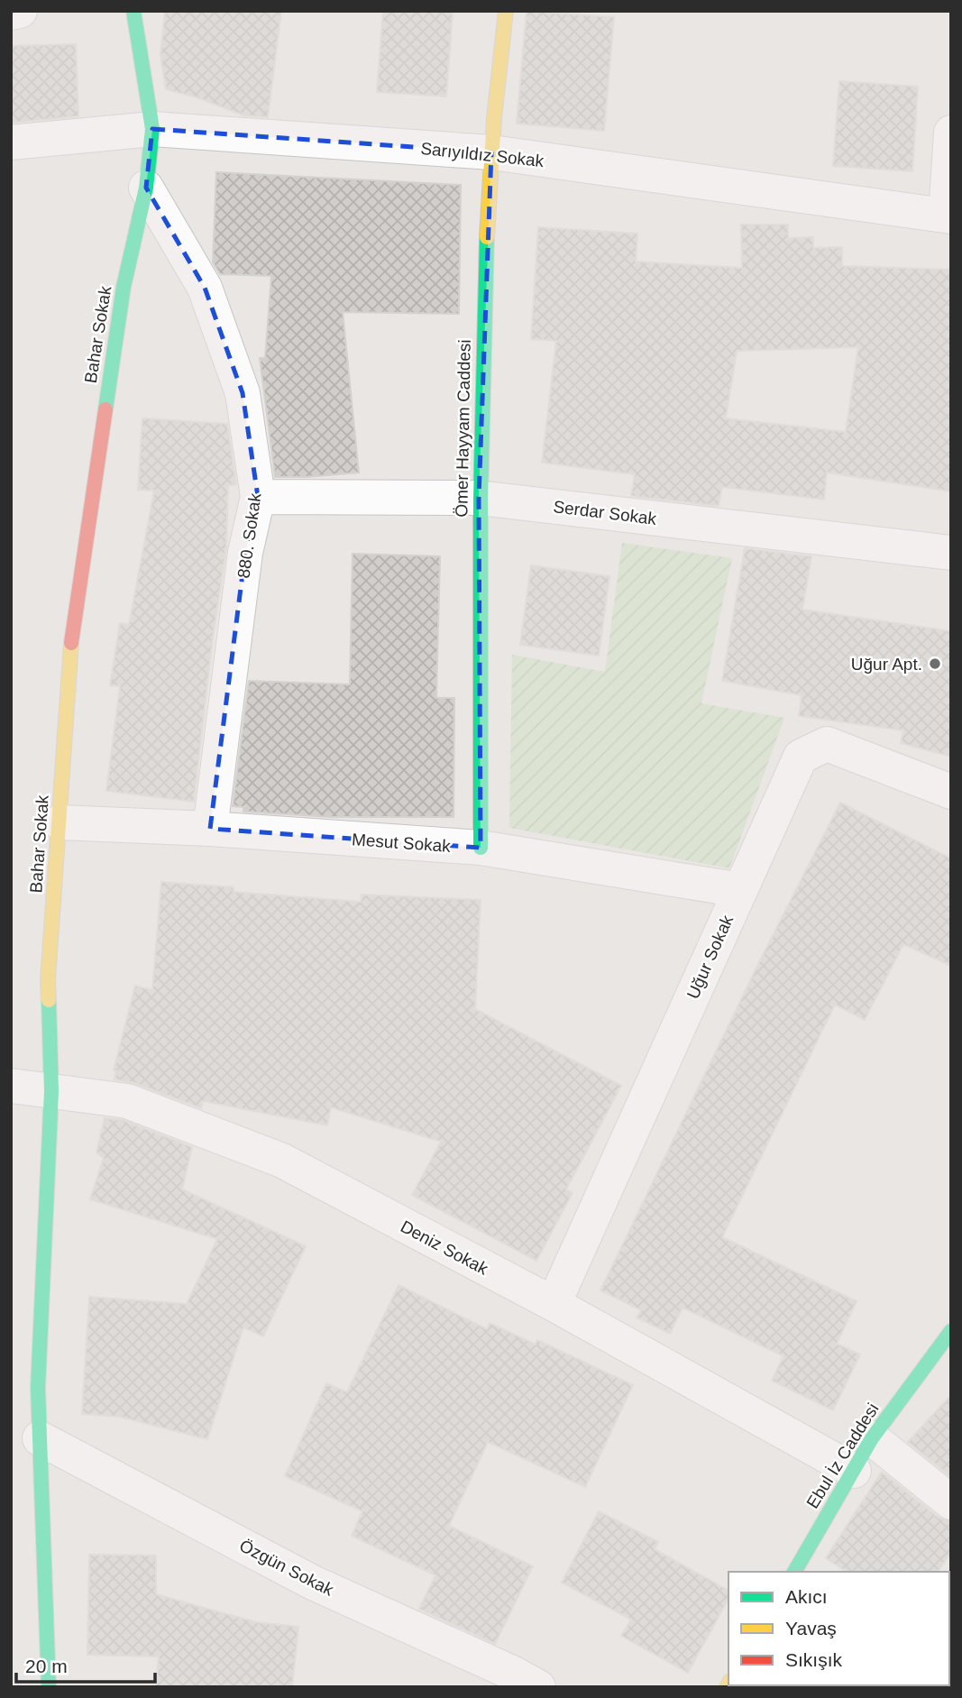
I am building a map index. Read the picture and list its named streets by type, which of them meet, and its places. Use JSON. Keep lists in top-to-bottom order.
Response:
{
  "streets": {
    "street": [
      "Sarıyıldız Sokak",
      "Bahar Sokak",
      "Ömer Hayyam Caddesi",
      "Serdar Sokak",
      "880. Sokak",
      "Mesut Sokak",
      "Uğur Sokak",
      "Deniz Sokak",
      "Ebul İz Caddesi",
      "Özgün Sokak"
    ]
  },
  "crossings": [
    ["Sarıyıldız Sokak", "Bahar Sokak"],
    ["Sarıyıldız Sokak", "Ömer Hayyam Caddesi"],
    ["Bahar Sokak", "880. Sokak"],
    ["Bahar Sokak", "Mesut Sokak"],
    ["Bahar Sokak", "Deniz Sokak"],
    ["Bahar Sokak", "Özgün Sokak"],
    ["Ömer Hayyam Caddesi", "Serdar Sokak"],
    ["Ömer Hayyam Caddesi", "Mesut Sokak"],
    ["Serdar Sokak", "880. Sokak"],
    ["880. Sokak", "Mesut Sokak"],
    ["Mesut Sokak", "Uğur Sokak"],
    ["Uğur Sokak", "Deniz Sokak"],
    ["Deniz Sokak", "Ebul İz Caddesi"]
  ],
  "places": ["Uğur Apt."],
  "legend": ["Akıcı", "Yavaş", "Sıkışık"],
  "scale_bar": "20 m"
}
